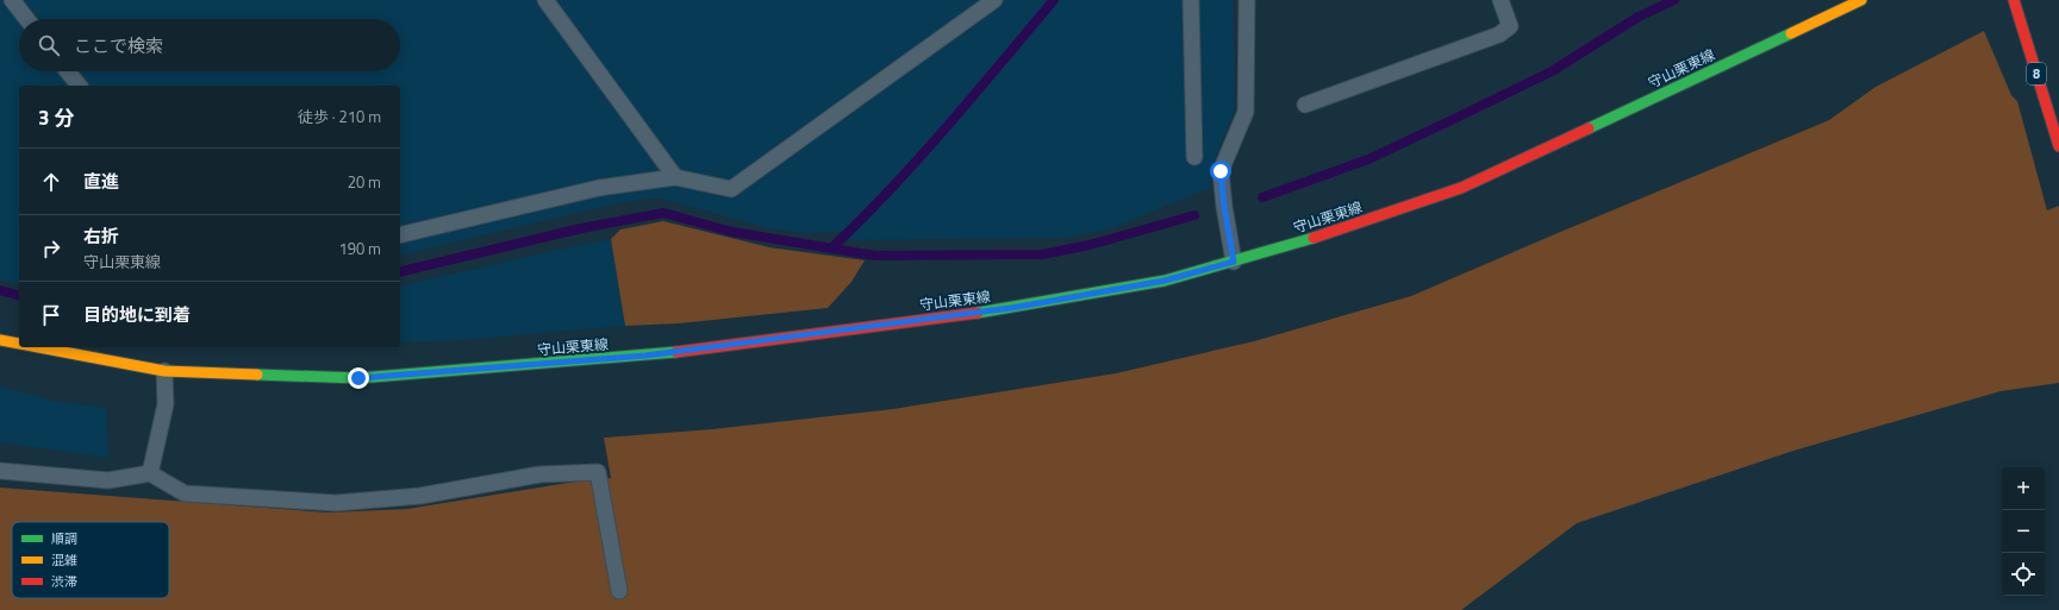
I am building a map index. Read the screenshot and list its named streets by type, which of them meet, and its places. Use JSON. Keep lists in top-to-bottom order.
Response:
{
  "streets": {
    "main road": ["守山栗東線", "8"]
  },
  "legend": ["順調", "混雑", "渋滞"],
  "page": {
    "search": "ここで検索",
    "heading": ["3 分", "徒歩 · 210 m"],
    "list": [
      ["直進", "20 m"],
      ["右折", "守山栗東線", "190 m"],
      "目的地に到着"
    ],
    "map_buttons": ["+", "−"]
  }
}
